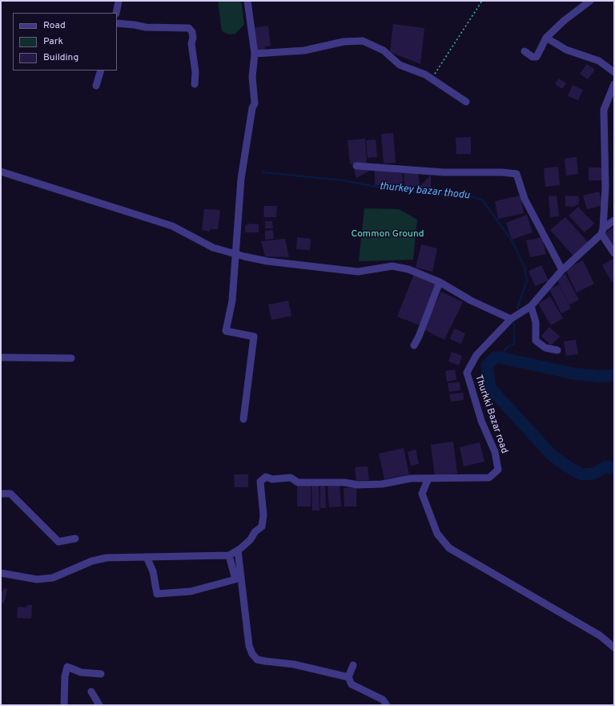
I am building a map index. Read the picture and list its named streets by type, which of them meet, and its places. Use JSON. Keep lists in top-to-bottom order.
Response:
{
  "streets": {
    "street": ["Thurkki Bazar road"]
  },
  "water": ["thurkey bazar thodu"],
  "parks": ["Common Ground"],
  "legend": ["Road", "Park", "Building"]
}
